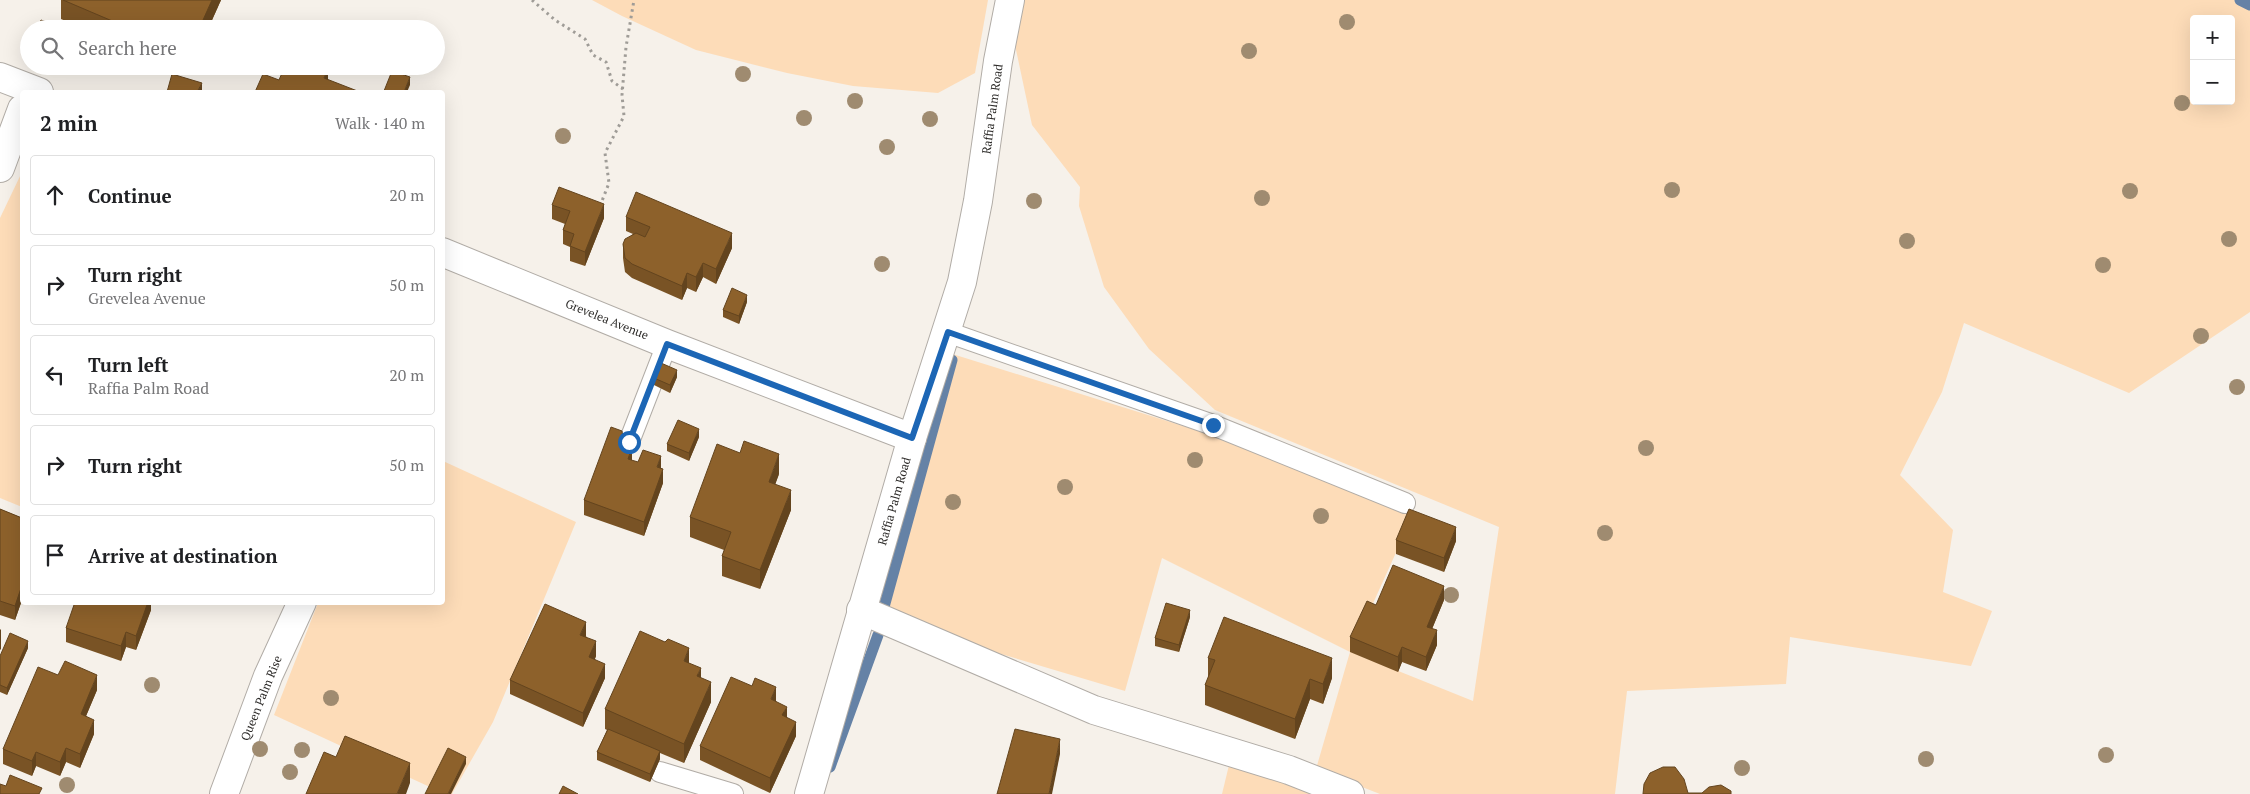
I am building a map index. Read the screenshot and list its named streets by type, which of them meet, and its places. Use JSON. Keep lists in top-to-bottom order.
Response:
{
  "streets": {
    "street": ["Raffia Palm Road", "Grevelea Avenue", "Queen Palm Rise"]
  },
  "crossings": [
    ["Raffia Palm Road", "Grevelea Avenue"]
  ],
  "page": {
    "map_buttons": ["+", "−"],
    "search": "Search here",
    "heading": ["2 min", "Walk · 140 m"],
    "list": [
      ["Continue", "20 m"],
      ["Turn right", "Grevelea Avenue", "50 m"],
      ["Turn left", "Raffia Palm Road", "20 m"],
      ["Turn right", "50 m"],
      "Arrive at destination"
    ]
  }
}
